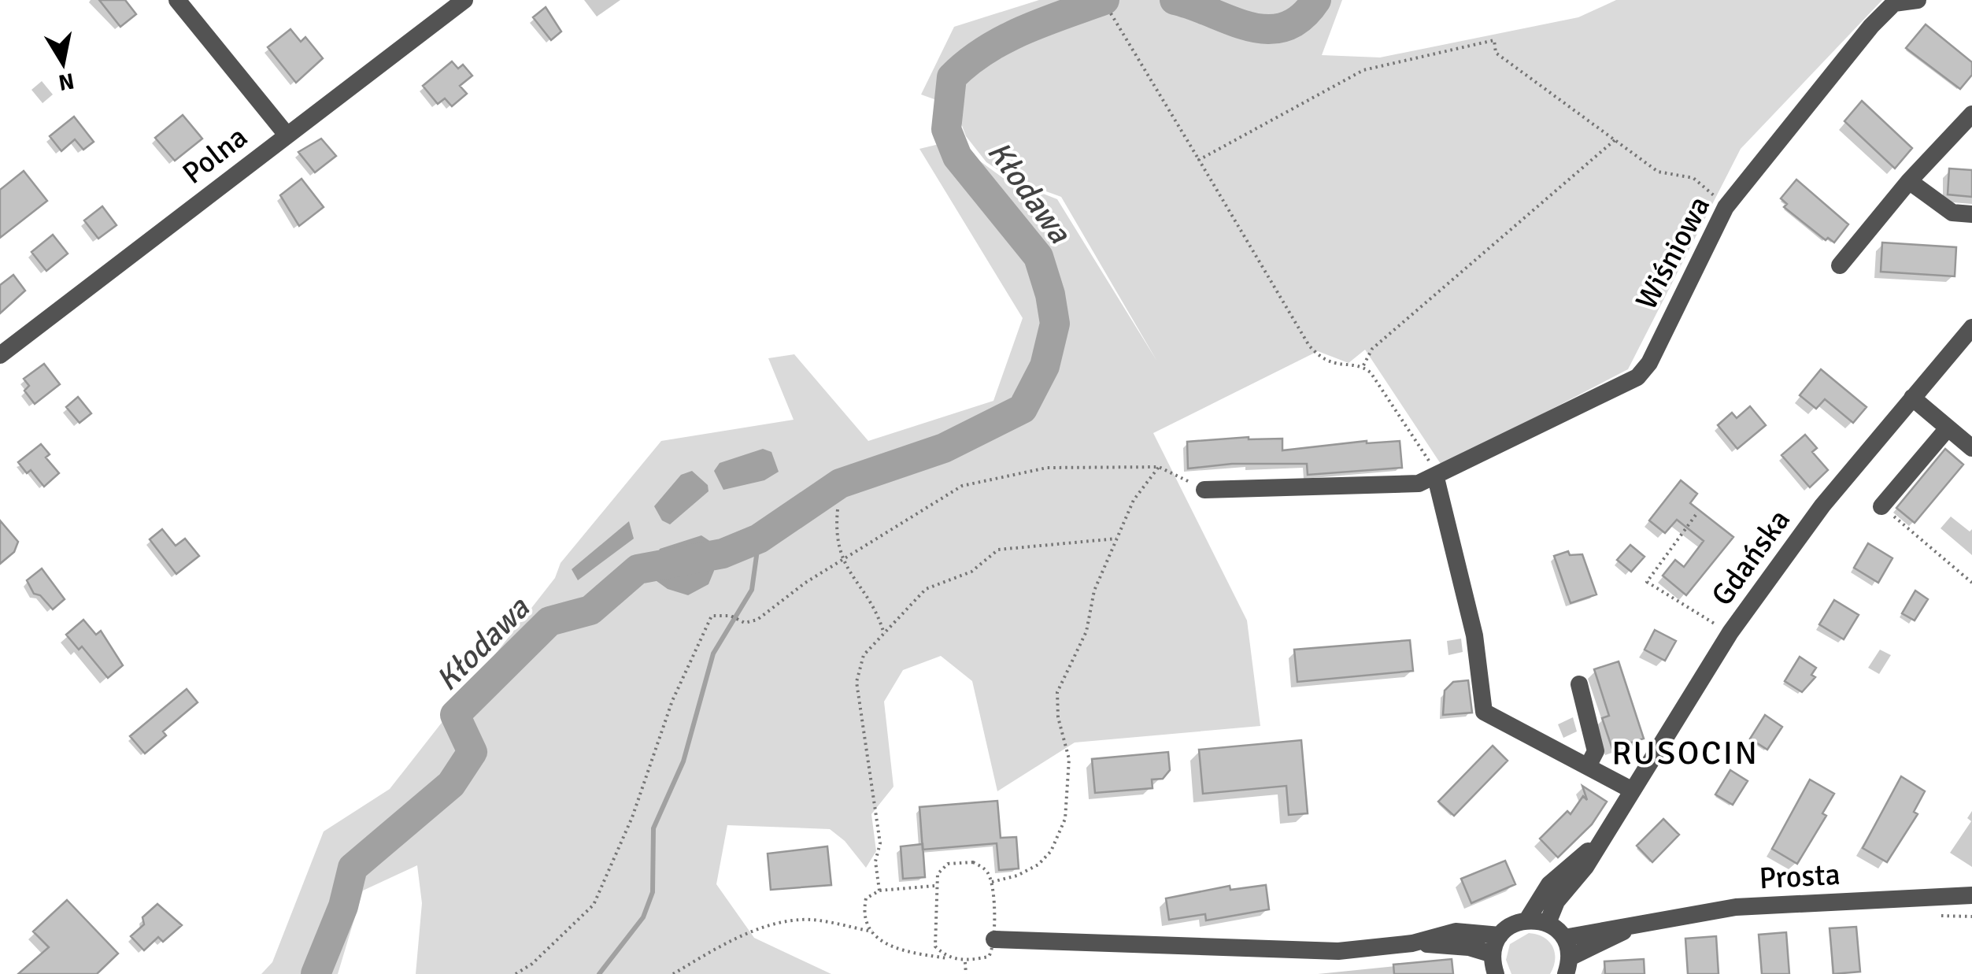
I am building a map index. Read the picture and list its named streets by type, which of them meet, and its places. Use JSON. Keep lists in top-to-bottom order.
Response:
{
  "streets": {
    "street": [
      "Polna",
      "Wiśniowa",
      "Gdańska",
      "Prosta"
    ]
  },
  "districts": ["RUSOCIN"],
  "water": ["Kłodawa"],
  "north": "bottom"
}
